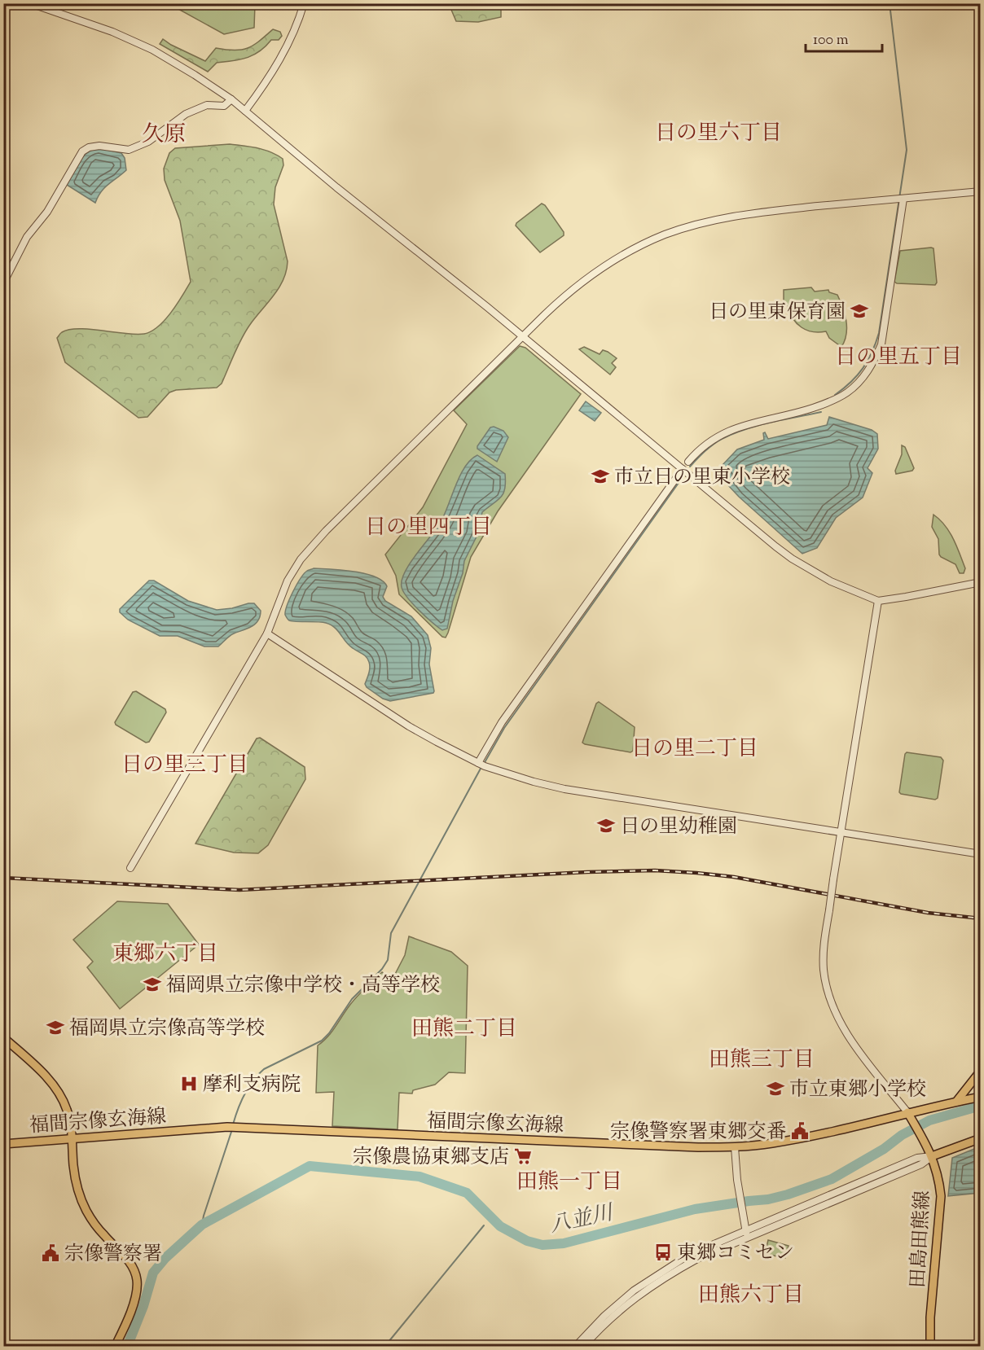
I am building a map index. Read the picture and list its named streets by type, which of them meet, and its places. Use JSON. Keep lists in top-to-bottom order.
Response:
{
  "streets": {
    "main road": ["福間宗像玄海線", "田島田熊線"]
  },
  "crossings": [
    ["福間宗像玄海線", "田島田熊線"]
  ],
  "districts": [
    "日の里六丁目",
    "久原",
    "日の里五丁目",
    "日の里四丁目",
    "日の里二丁目",
    "日の里三丁目",
    "東郷六丁目",
    "田熊二丁目",
    "田熊三丁目",
    "田熊一丁目",
    "田熊六丁目"
  ],
  "water": ["八並川"],
  "places": {
    "school or university": [
      "日の里東保育園",
      "市立日の里東小学校",
      "日の里幼稚園",
      "福岡県立宗像中学校・高等学校",
      "福岡県立宗像高等学校",
      "市立東郷小学校"
    ],
    "hospital": ["摩利支病院"],
    "public building": ["宗像警察署東郷交番", "宗像警察署"],
    "supermarket": ["宗像農協東郷支店"],
    "bus stop": ["東郷コミセン"]
  },
  "scale_bar": "100 m"
}
